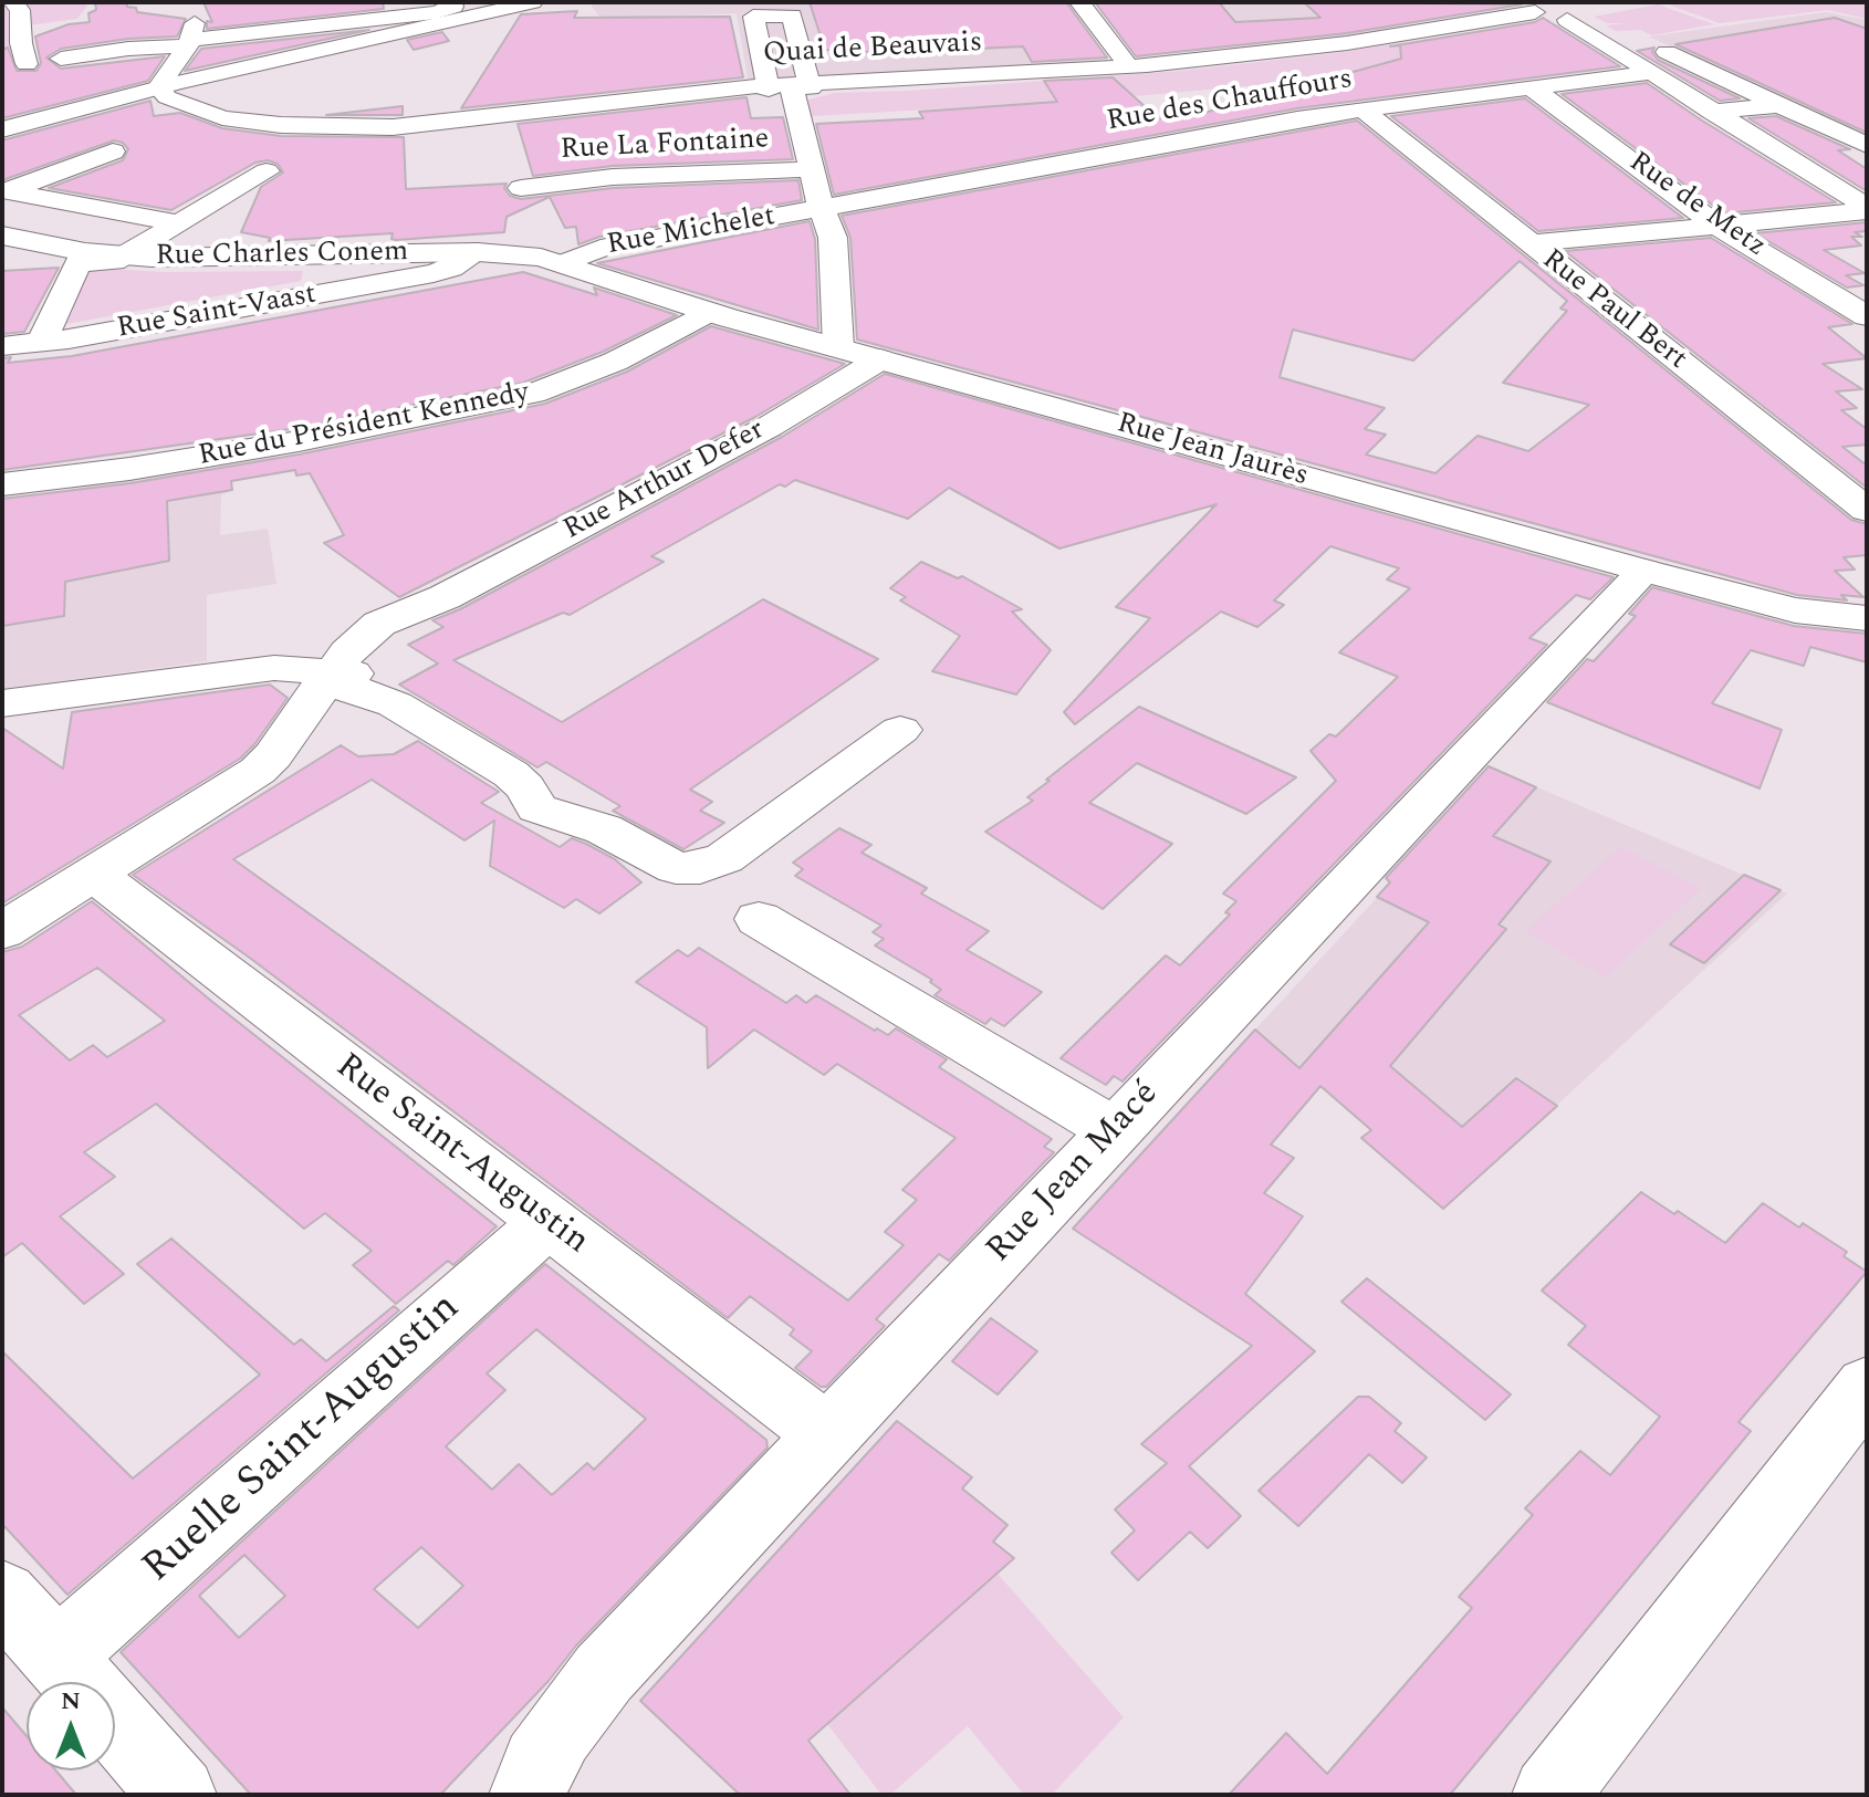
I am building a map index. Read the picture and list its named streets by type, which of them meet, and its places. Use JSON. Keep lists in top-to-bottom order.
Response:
{
  "streets": {
    "street": [
      "Quai de Beauvais",
      "Rue des Chauffours",
      "Rue La Fontaine",
      "Rue de Metz",
      "Rue Michelet",
      "Rue Charles Conem",
      "Rue Paul Bert",
      "Rue Saint-Vaast",
      "Rue du Président Kennedy",
      "Rue Jean Jaurès",
      "Rue Arthur Defer",
      "Rue Saint-Augustin",
      "Rue Jean Macé",
      "Ruelle Saint-Augustin"
    ]
  },
  "crossings": [
    ["Rue des Chauffours", "Rue de Metz"],
    ["Rue des Chauffours", "Rue Michelet"],
    ["Rue des Chauffours", "Rue Paul Bert"],
    ["Rue Michelet", "Rue Charles Conem"],
    ["Rue Michelet", "Rue Jean Jaurès"],
    ["Rue Charles Conem", "Rue Saint-Vaast"],
    ["Rue Charles Conem", "Rue Jean Jaurès"],
    ["Rue du Président Kennedy", "Rue Jean Jaurès"],
    ["Rue Jean Jaurès", "Rue Arthur Defer"],
    ["Rue Jean Jaurès", "Rue Jean Macé"],
    ["Rue Arthur Defer", "Rue Saint-Augustin"],
    ["Rue Saint-Augustin", "Rue Jean Macé"],
    ["Rue Saint-Augustin", "Ruelle Saint-Augustin"]
  ],
  "north": "top"
}
